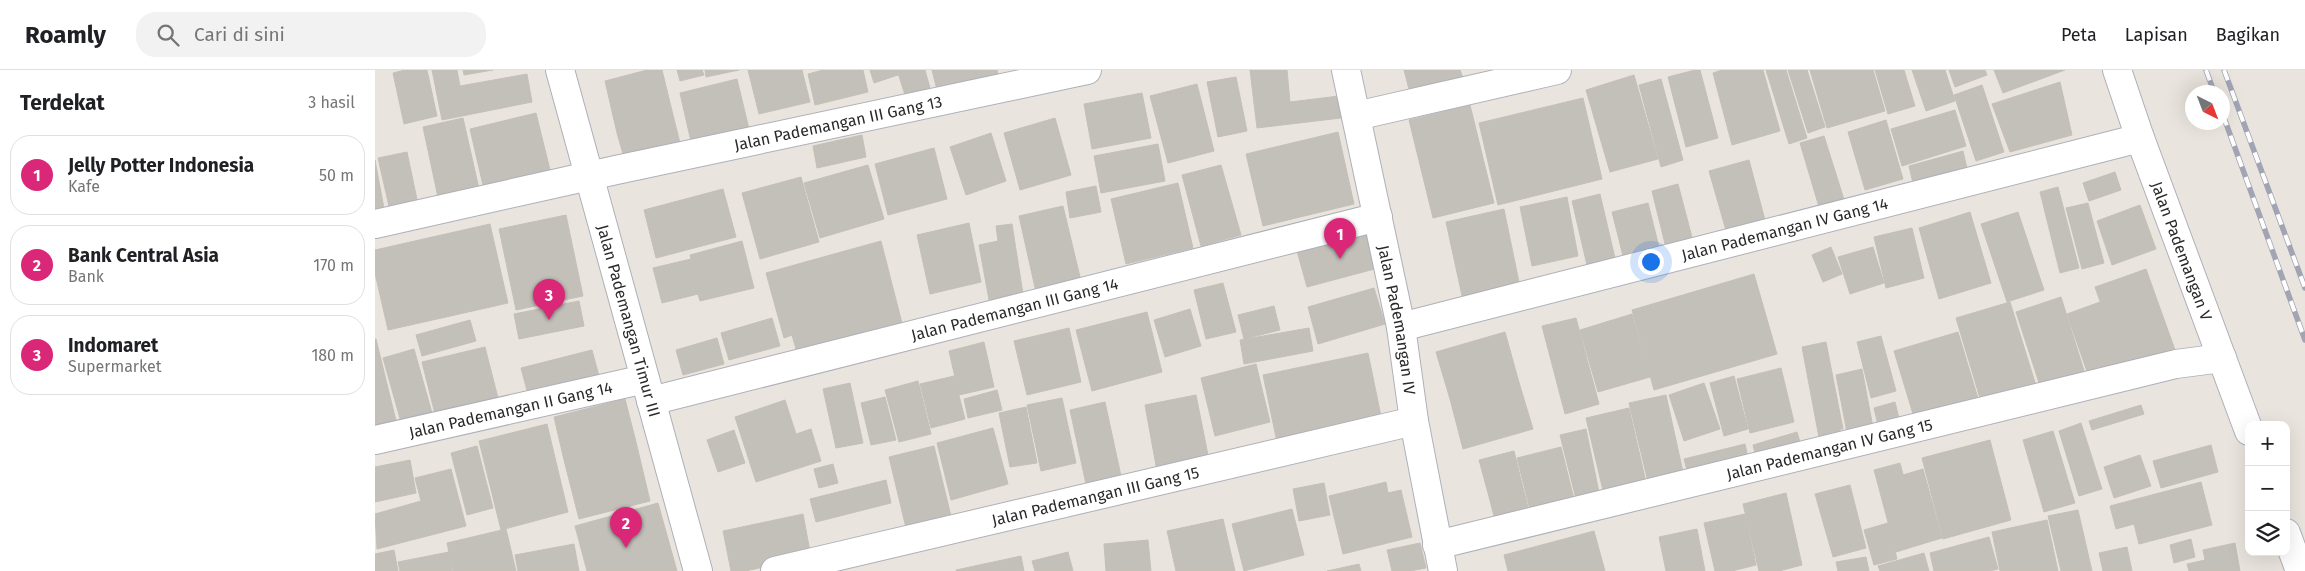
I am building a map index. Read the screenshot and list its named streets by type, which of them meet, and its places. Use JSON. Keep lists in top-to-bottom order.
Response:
{
  "streets": {
    "street": [
      "Jalan Pademangan III Gang 13",
      "Jalan Pademangan IV Gang 14",
      "Jalan Pademangan V",
      "Jalan Pademangan III Gang 14",
      "Jalan Pademangan IV",
      "Jalan Pademangan Timur III",
      "Jalan Pademangan II Gang 14",
      "Jalan Pademangan IV Gang 15",
      "Jalan Pademangan III Gang 15"
    ]
  },
  "crossings": [
    ["Jalan Pademangan III Gang 13", "Jalan Pademangan Timur III"],
    ["Jalan Pademangan IV Gang 14", "Jalan Pademangan V"],
    ["Jalan Pademangan IV Gang 14", "Jalan Pademangan IV"],
    ["Jalan Pademangan V", "Jalan Pademangan IV Gang 15"],
    ["Jalan Pademangan III Gang 14", "Jalan Pademangan IV"],
    ["Jalan Pademangan III Gang 14", "Jalan Pademangan Timur III"],
    ["Jalan Pademangan III Gang 14", "Jalan Pademangan II Gang 14"],
    ["Jalan Pademangan IV", "Jalan Pademangan IV Gang 15"],
    ["Jalan Pademangan IV", "Jalan Pademangan III Gang 15"],
    ["Jalan Pademangan Timur III", "Jalan Pademangan II Gang 14"]
  ],
  "north": "bottom right",
  "page": {
    "header": "Roamly",
    "search": "Cari di sini",
    "nav": ["Peta", "Lapisan", "Bagikan"],
    "heading": ["Terdekat", "3 hasil"],
    "list": [
      {
        "mark": "1",
        "name": "Jelly Potter Indonesia",
        "note": "Kafe",
        "value": "50 m"
      },
      {
        "mark": "2",
        "name": "Bank Central Asia",
        "note": "Bank",
        "value": "170 m"
      },
      {
        "mark": "3",
        "name": "Indomaret",
        "note": "Supermarket",
        "value": "180 m"
      }
    ],
    "pins": ["1", "3", "2"],
    "map_buttons": ["+", "−"]
  }
}
